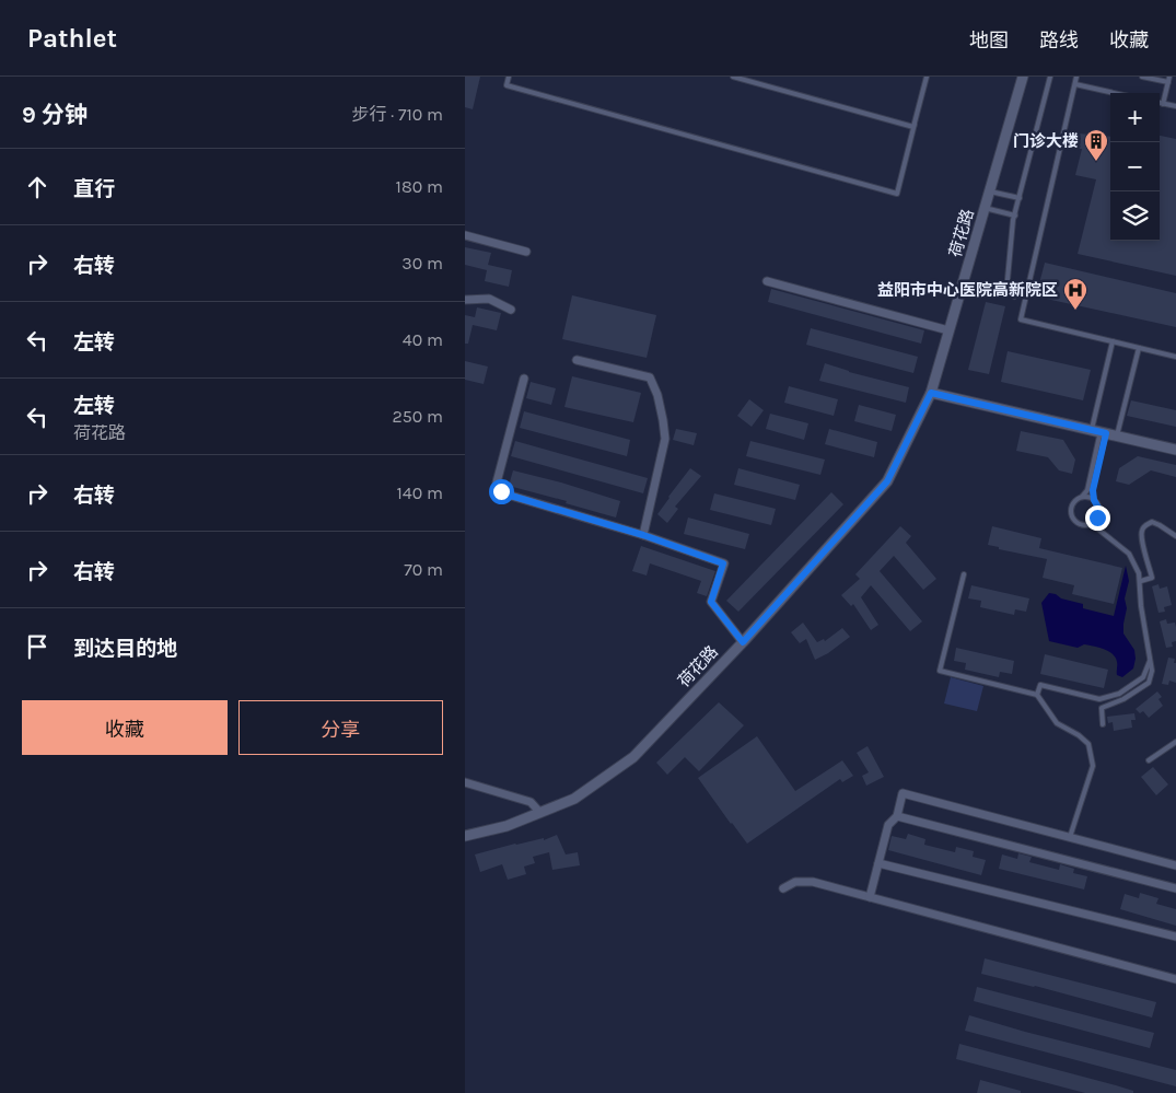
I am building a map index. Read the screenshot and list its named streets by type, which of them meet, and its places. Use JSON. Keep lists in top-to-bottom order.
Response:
{
  "streets": {
    "street": ["荷花路"]
  },
  "places": {
    "building": ["门诊大楼"],
    "hospital": ["益阳市中心医院高新院区"]
  },
  "page": {
    "header": "Pathlet",
    "nav": ["地图", "路线", "收藏"],
    "heading": ["9 分钟", "步行 · 710 m"],
    "map_buttons": ["+", "−"],
    "list": [
      ["直行", "180 m"],
      ["右转", "30 m"],
      ["左转", "40 m"],
      ["左转", "荷花路", "250 m"],
      ["右转", "140 m"],
      ["右转", "70 m"],
      "到达目的地"
    ],
    "buttons": ["收藏", "分享"]
  }
}
